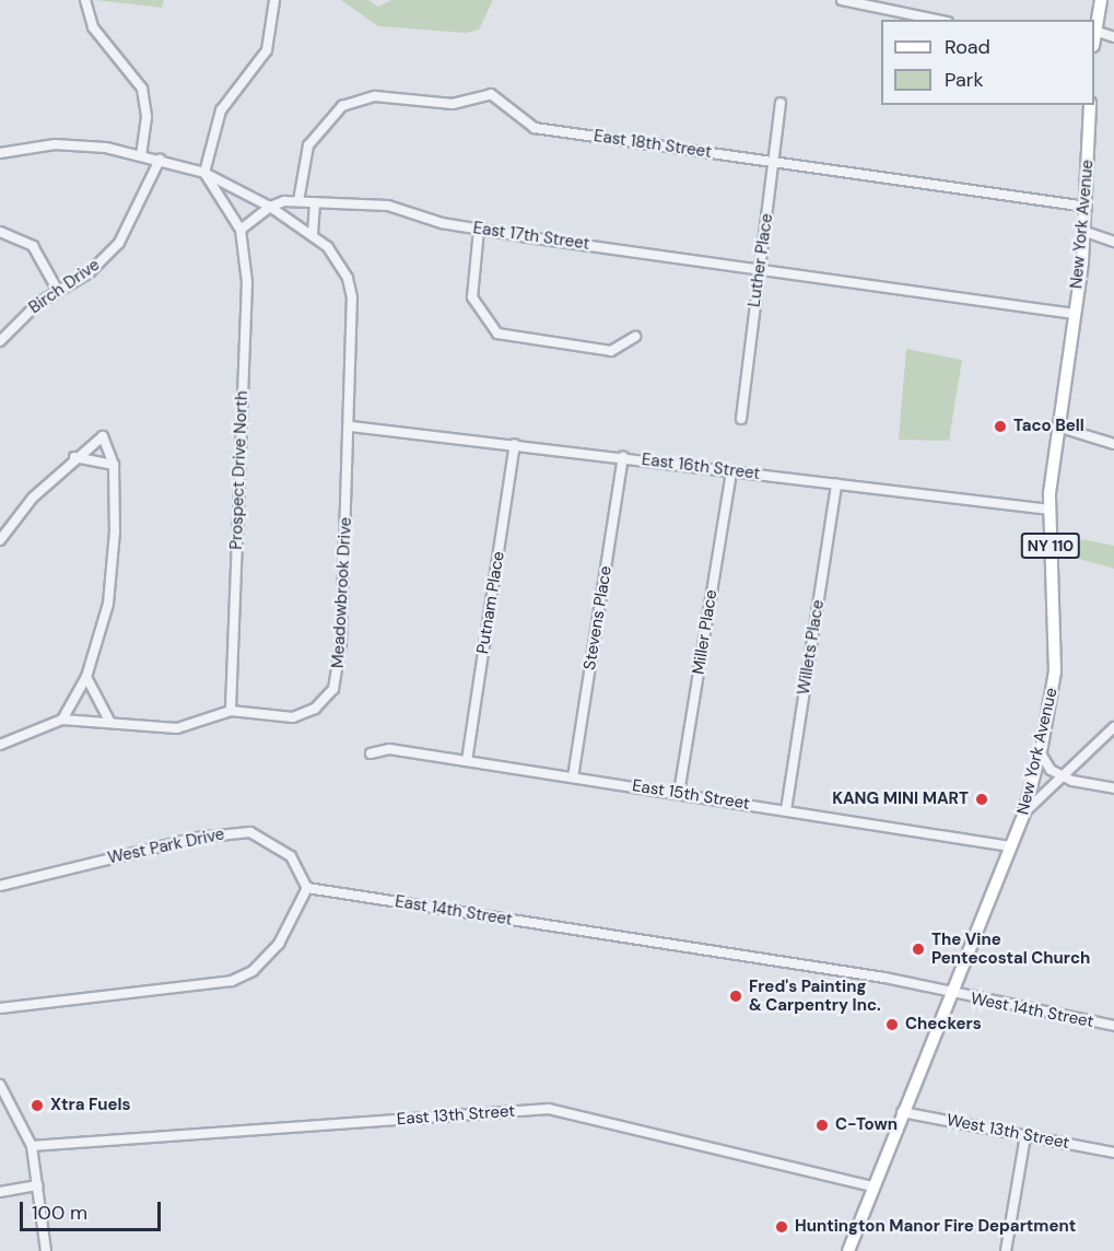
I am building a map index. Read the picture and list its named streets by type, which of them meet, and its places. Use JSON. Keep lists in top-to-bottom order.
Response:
{
  "streets": {
    "main road": ["New York Avenue", "NY 110"],
    "street": [
      "East 18th Street",
      "East 17th Street",
      "Luther Place",
      "Birch Drive",
      "East 16th Street",
      "Prospect Drive North",
      "Meadowbrook Drive",
      "Putnam Place",
      "Stevens Place",
      "Miller Place",
      "Willets Place",
      "East 15th Street",
      "West Park Drive",
      "East 14th Street",
      "West 14th Street",
      "East 13th Street",
      "West 13th Street"
    ]
  },
  "crossings": [
    ["East 18th Street", "New York Avenue"],
    ["East 18th Street", "East 17th Street"],
    ["East 18th Street", "Luther Place"],
    ["New York Avenue", "East 17th Street"],
    ["New York Avenue", "East 16th Street"],
    ["New York Avenue", "East 15th Street"],
    ["New York Avenue", "East 14th Street"],
    ["New York Avenue", "West 14th Street"],
    ["New York Avenue", "East 13th Street"],
    ["New York Avenue", "West 13th Street"],
    ["East 17th Street", "Luther Place"],
    ["East 17th Street", "Meadowbrook Drive"],
    ["East 16th Street", "Meadowbrook Drive"],
    ["East 16th Street", "Putnam Place"],
    ["East 16th Street", "Stevens Place"],
    ["East 16th Street", "Miller Place"],
    ["East 16th Street", "Willets Place"],
    ["Prospect Drive North", "Meadowbrook Drive"],
    ["Putnam Place", "East 15th Street"],
    ["Stevens Place", "East 15th Street"],
    ["Miller Place", "East 15th Street"],
    ["Willets Place", "East 15th Street"],
    ["West Park Drive", "East 14th Street"],
    ["East 14th Street", "West 14th Street"]
  ],
  "places": [
    "Taco Bell",
    "KANG MINI MART",
    "The Vine Pentecostal Church",
    "Fred's Painting & Carpentry Inc.",
    "Checkers",
    "Xtra Fuels",
    "C-Town",
    "Huntington Manor Fire Department"
  ],
  "legend": ["Road", "Park"],
  "scale_bar": "100 m"
}
